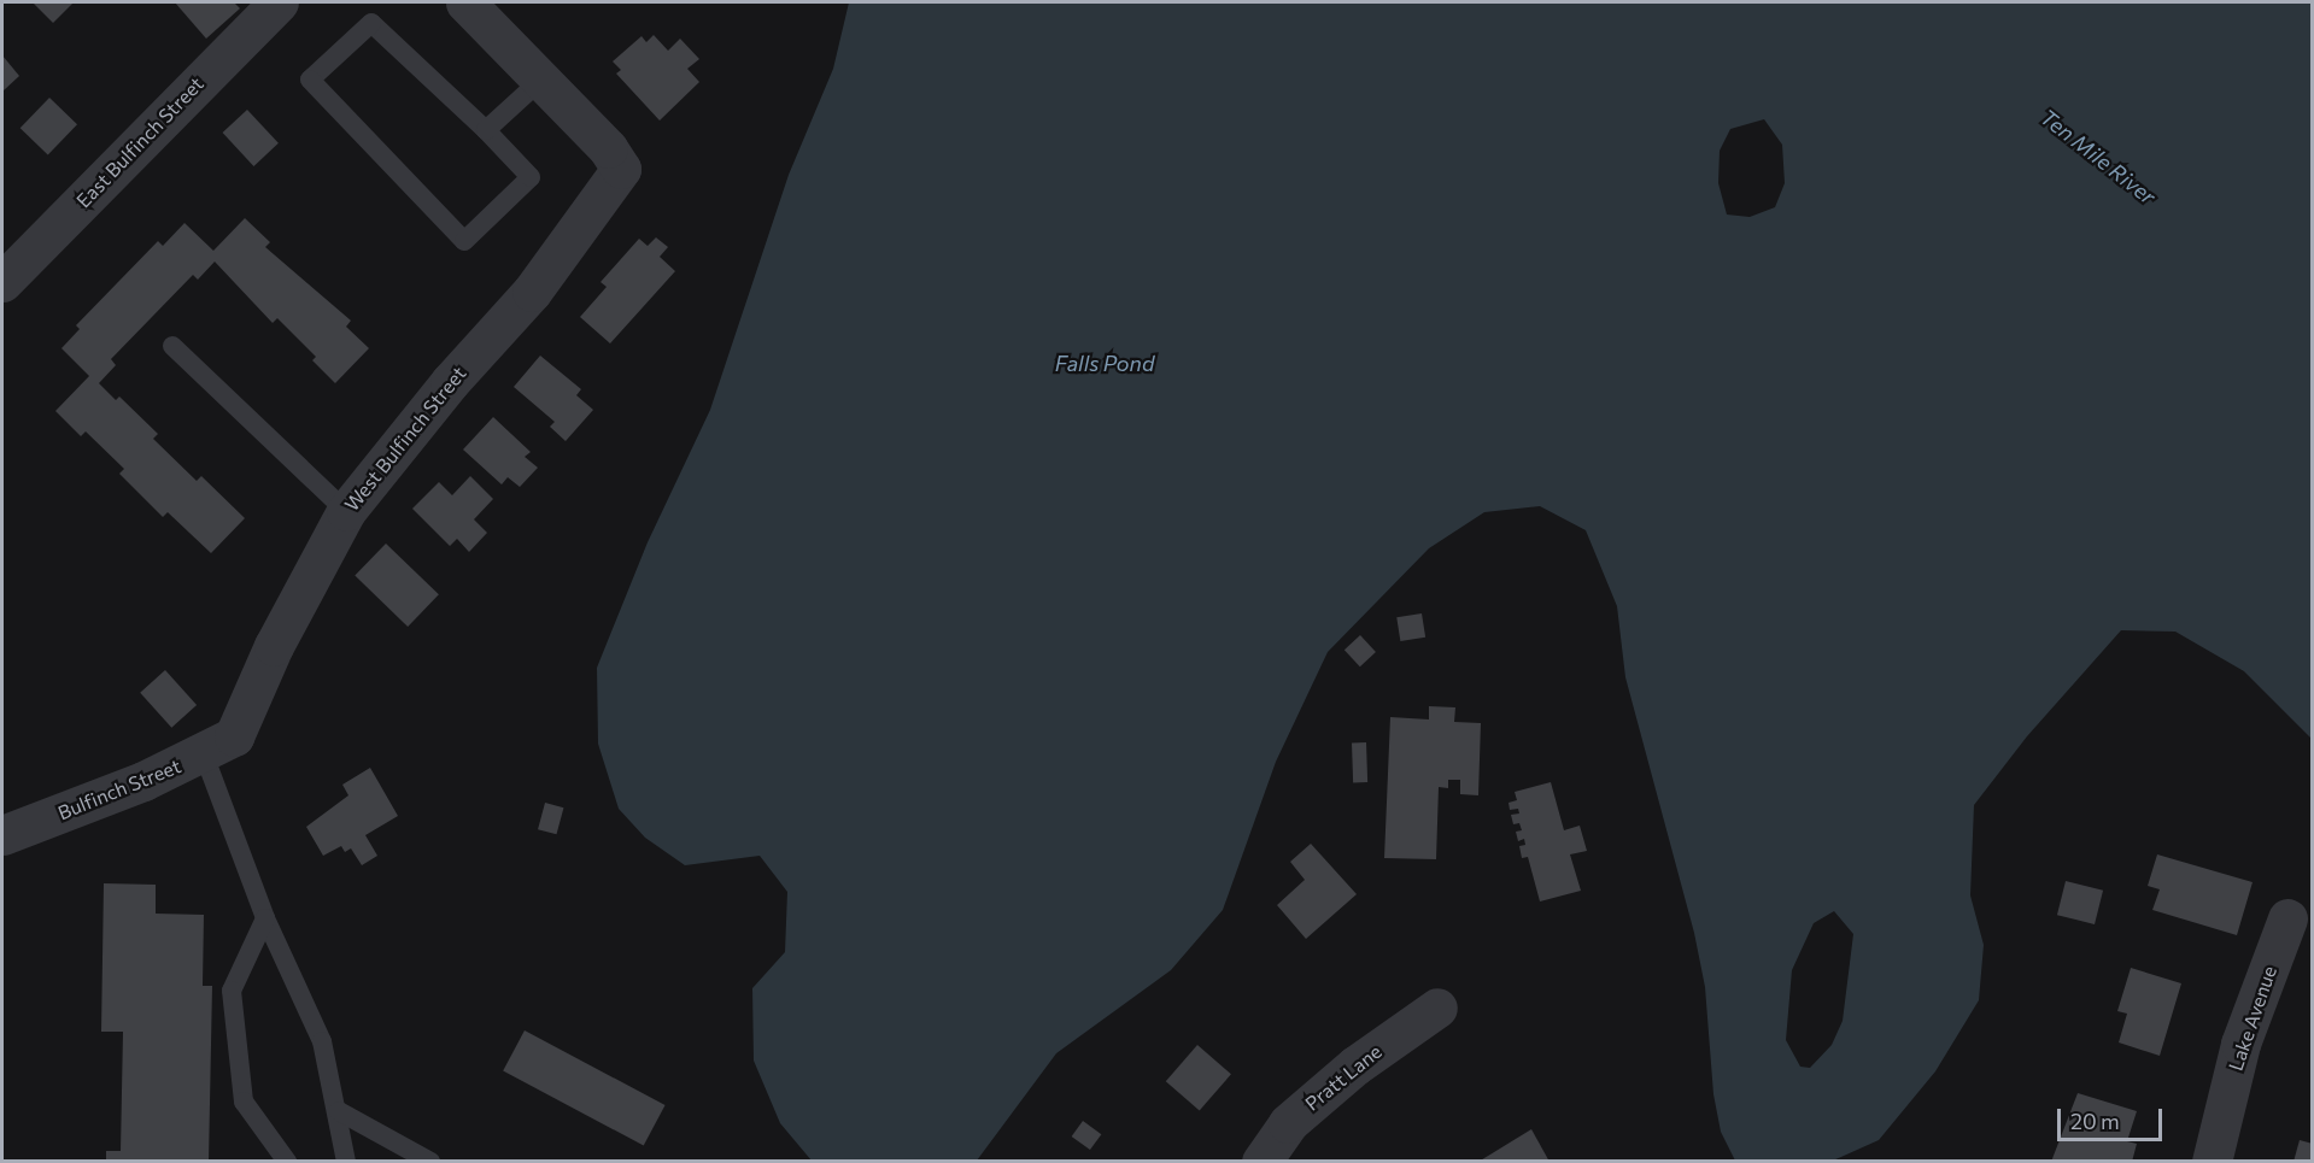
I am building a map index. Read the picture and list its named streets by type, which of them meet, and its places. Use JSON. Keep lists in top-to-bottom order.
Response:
{
  "streets": {
    "street": [
      "East Bulfinch Street",
      "West Bulfinch Street",
      "Bulfinch Street",
      "Lake Avenue",
      "Pratt Lane"
    ]
  },
  "crossings": [
    ["West Bulfinch Street", "Bulfinch Street"]
  ],
  "water": ["Ten Mile River", "Falls Pond"],
  "scale_bar": "20 m"
}
